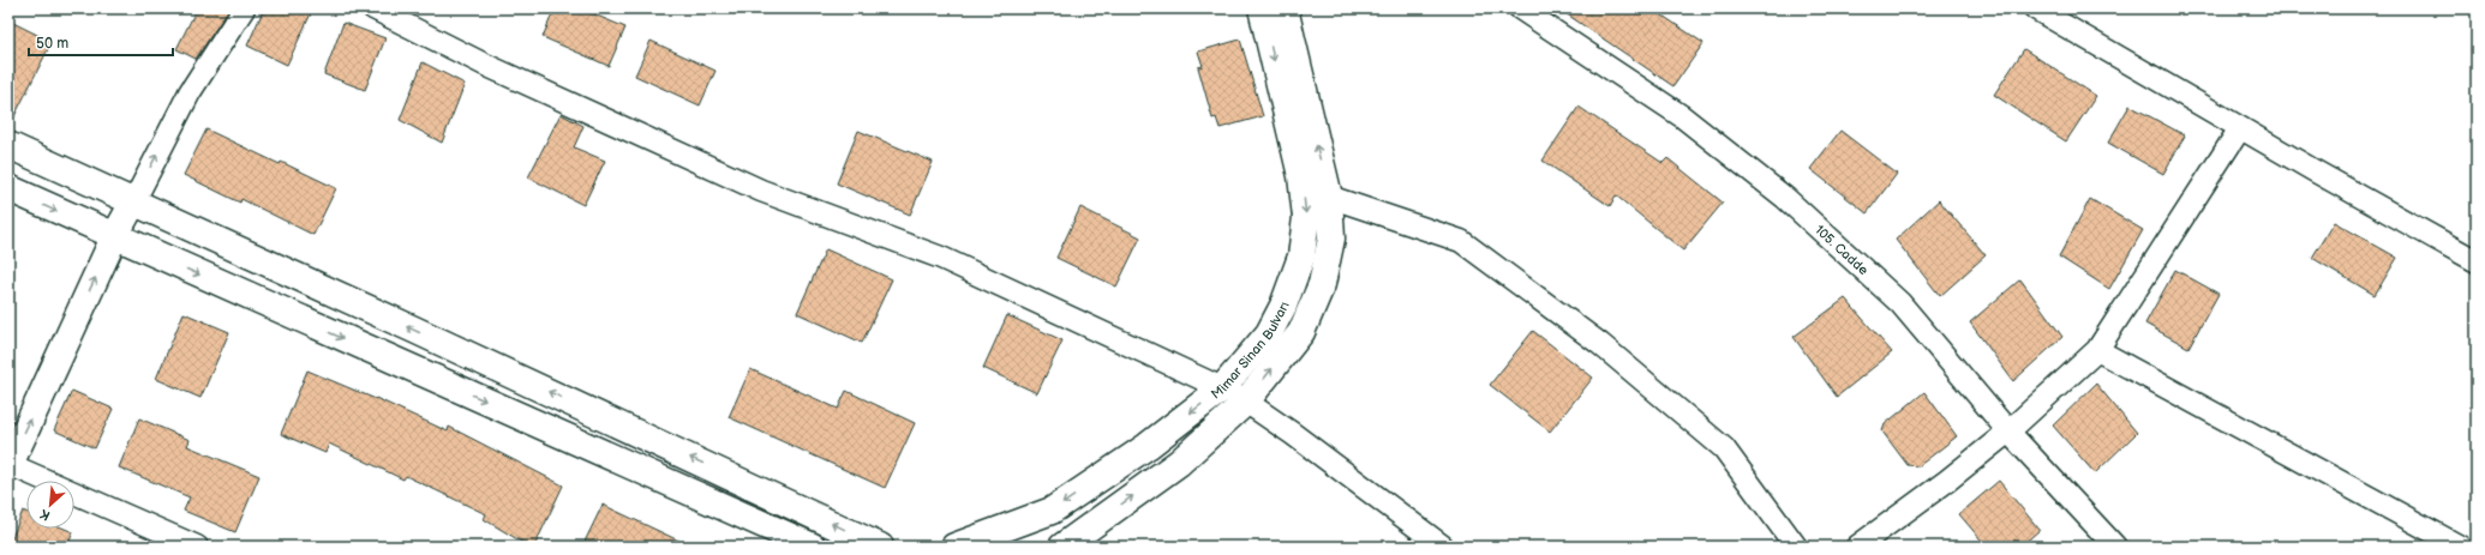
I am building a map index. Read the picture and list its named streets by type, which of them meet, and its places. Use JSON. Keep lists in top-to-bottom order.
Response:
{
  "streets": {
    "main road": ["Mimar Sinan Bulvarı"],
    "street": ["105. Cadde"]
  },
  "scale_bar": "50 m",
  "north": "bottom left"
}
